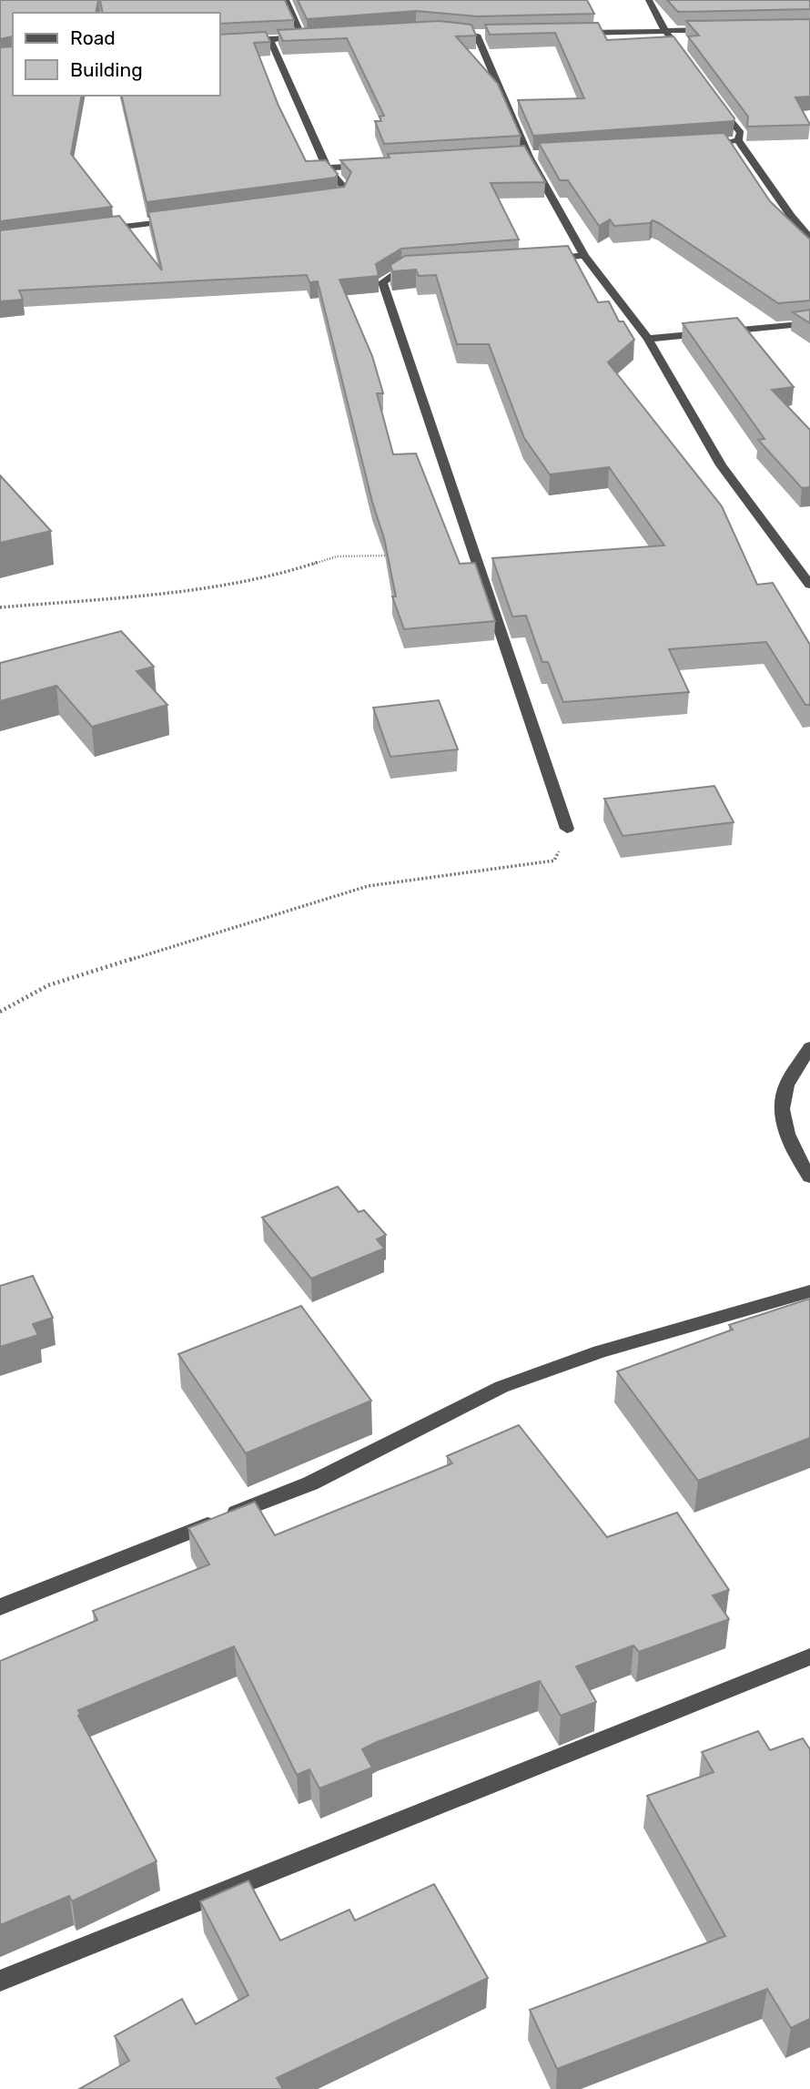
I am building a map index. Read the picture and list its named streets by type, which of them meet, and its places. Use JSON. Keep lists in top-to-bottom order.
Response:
{
  "legend": ["Road", "Building"]
}
